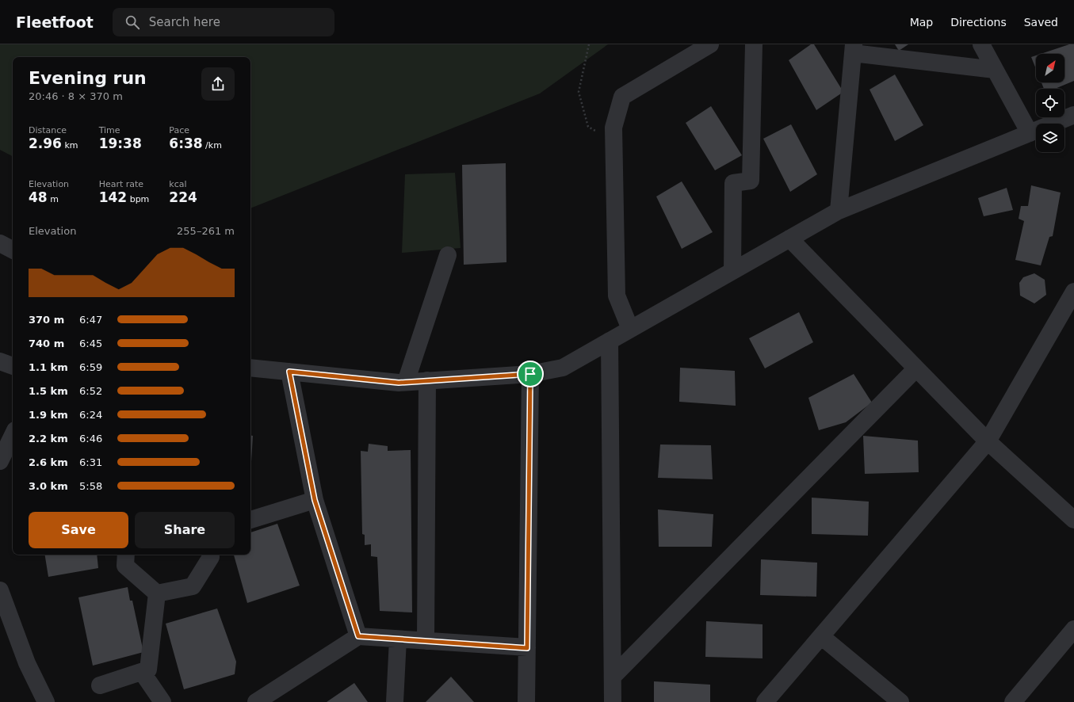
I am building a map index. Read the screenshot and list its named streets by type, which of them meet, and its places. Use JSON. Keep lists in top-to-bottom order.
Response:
{
  "north": "top right",
  "page": {
    "header": "Fleetfoot",
    "search": "Search here",
    "nav": ["Map", "Directions", "Saved"],
    "heading": ["Evening run", "20:46 · 8 × 370 m"],
    "stats": [
      ["Distance", "2.96 km"],
      ["Time", "19:38"],
      ["Pace", "6:38 /km"],
      ["Elevation", "48 m"],
      ["Heart rate", "142 bpm"],
      ["kcal", "224"]
    ],
    "chart": ["Elevation", "255–261 m"],
    "list": [
      {
        "name": "370 m",
        "note": "6:47"
      },
      {
        "name": "740 m",
        "note": "6:45"
      },
      {
        "name": "1.1 km",
        "note": "6:59"
      },
      {
        "name": "1.5 km",
        "note": "6:52"
      },
      {
        "name": "1.9 km",
        "note": "6:24"
      },
      {
        "name": "2.2 km",
        "note": "6:46"
      },
      {
        "name": "2.6 km",
        "note": "6:31"
      },
      {
        "name": "3.0 km",
        "note": "5:58"
      }
    ],
    "buttons": ["Save", "Share"]
  }
}
